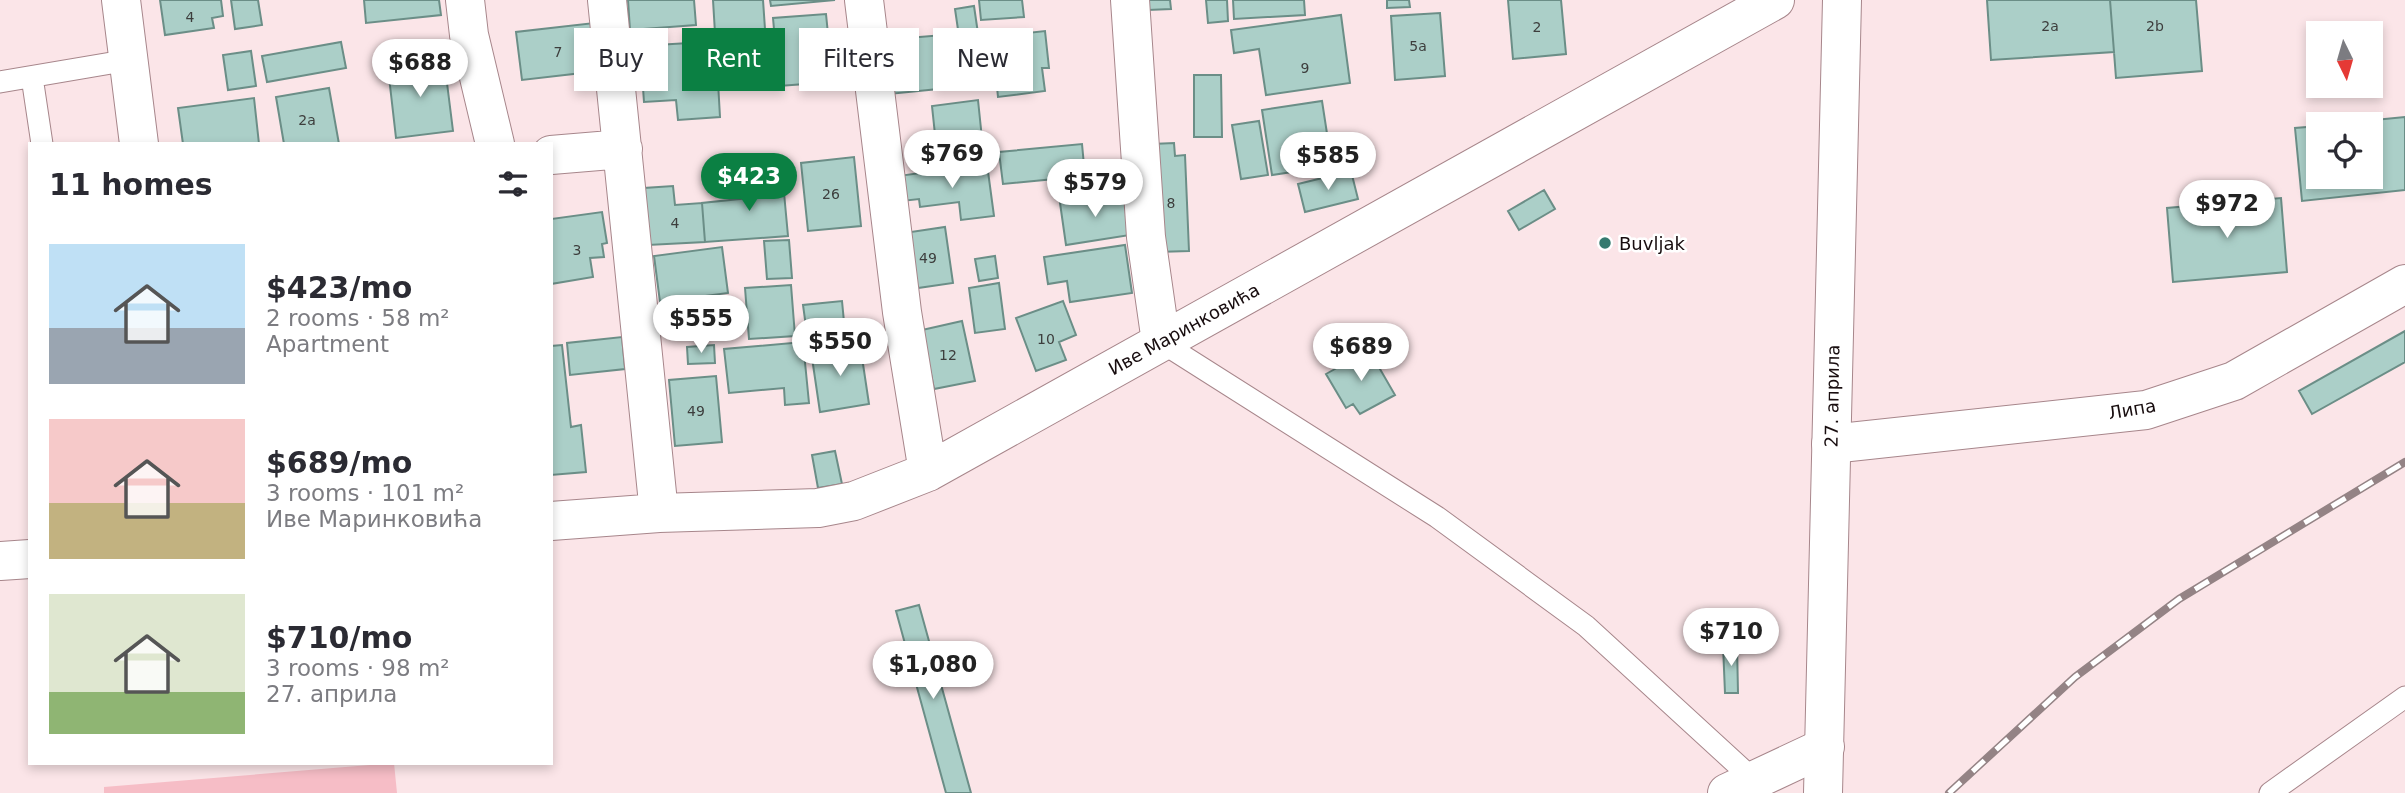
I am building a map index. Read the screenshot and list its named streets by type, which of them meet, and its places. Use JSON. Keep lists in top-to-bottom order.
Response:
{
  "streets": {
    "street": ["Иве Маринковића", "27. априла", "Липа"]
  },
  "crossings": [
    ["27. априла", "Липа"]
  ],
  "places": ["Buvljak"],
  "house_numbers": [
    "4",
    "2a",
    "2b",
    "2",
    "5a",
    "7",
    "9",
    "2a",
    "26",
    "8",
    "4",
    "3",
    "49",
    "10",
    "12",
    "49"
  ],
  "north": "bottom",
  "page": {
    "chip": [
      "Buy",
      "Rent",
      "Filters",
      "New"
    ],
    "price": [
      "$688",
      "$769",
      "$585",
      "$423",
      "$579",
      "$972",
      "$555",
      "$550",
      "$689",
      "$710",
      "$1,080"
    ],
    "heading": "11 homes",
    "list": [
      {
        "name": "$423/mo",
        "note": "2 rooms · 58 m² · Apartment"
      },
      {
        "name": "$689/mo",
        "note": "3 rooms · 101 m² · Иве Маринковића"
      },
      {
        "name": "$710/mo",
        "note": "3 rooms · 98 m² · 27. априла"
      }
    ]
  }
}
